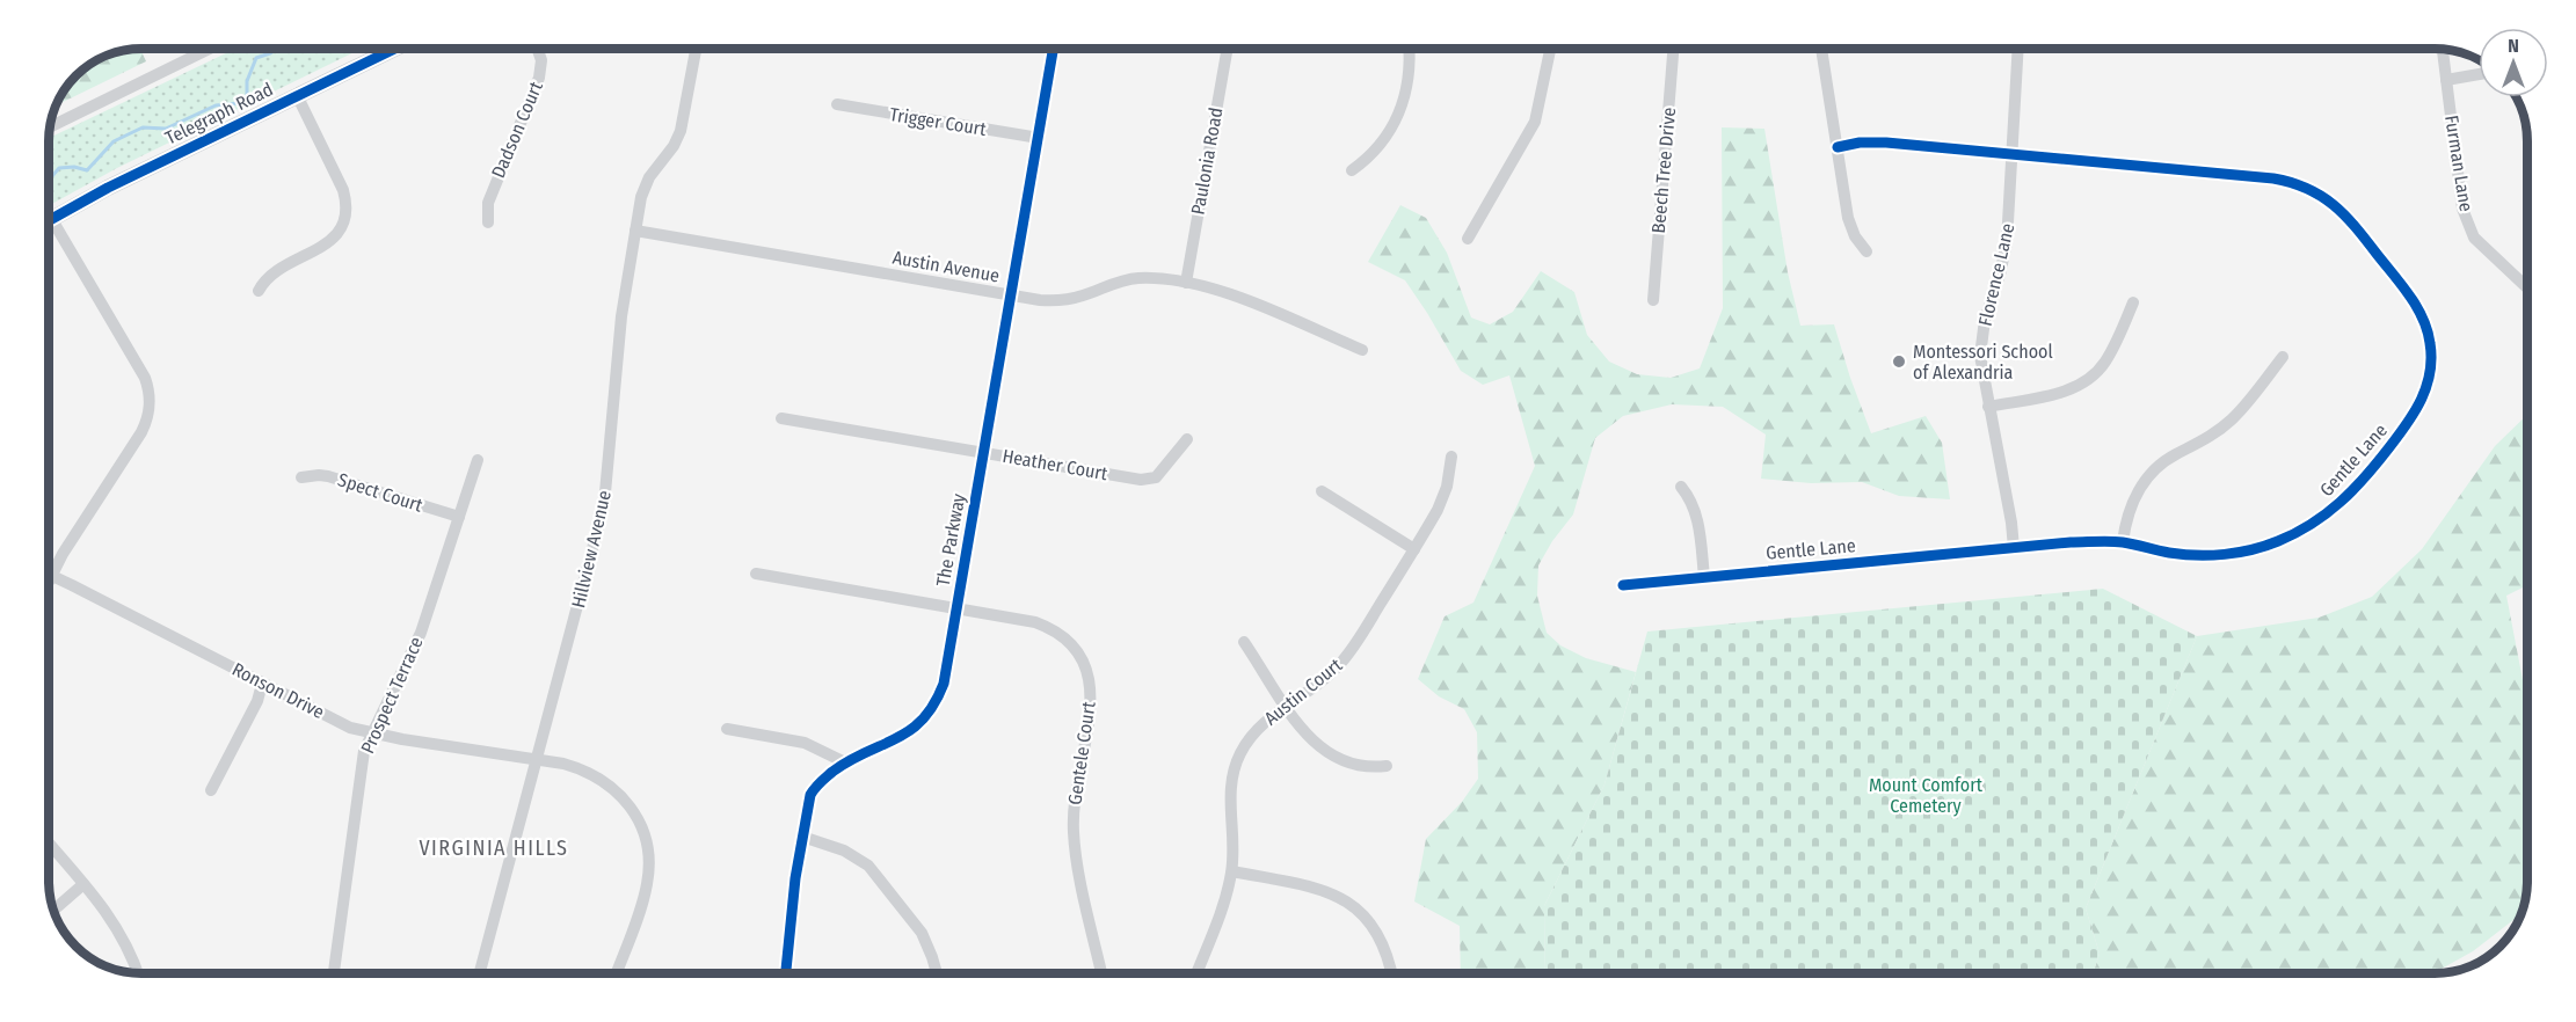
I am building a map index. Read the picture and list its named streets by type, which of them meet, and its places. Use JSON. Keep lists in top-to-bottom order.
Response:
{
  "streets": {
    "main road": ["Telegraph Road"],
    "street": [
      "Trigger Court",
      "Dadson Court",
      "Paulonia Road",
      "Furman Lane",
      "Beech Tree Drive",
      "Austin Avenue",
      "Florence Lane",
      "Gentle Lane",
      "Heather Court",
      "Spect Court",
      "The Parkway",
      "Hillview Avenue",
      "Ronson Drive",
      "Austin Court",
      "Prospect Terrace",
      "Gentele Court"
    ]
  },
  "crossings": [
    ["Trigger Court", "The Parkway"],
    ["Paulonia Road", "Austin Avenue"],
    ["Austin Avenue", "The Parkway"],
    ["Austin Avenue", "Hillview Avenue"],
    ["Florence Lane", "Gentle Lane"],
    ["Heather Court", "The Parkway"],
    ["Spect Court", "Prospect Terrace"],
    ["The Parkway", "Gentele Court"],
    ["Hillview Avenue", "Ronson Drive"],
    ["Ronson Drive", "Prospect Terrace"]
  ],
  "districts": ["VIRGINIA HILLS"],
  "parks": ["Mount Comfort Cemetery"],
  "places": ["Montessori School of Alexandria"],
  "north": "top"
}
